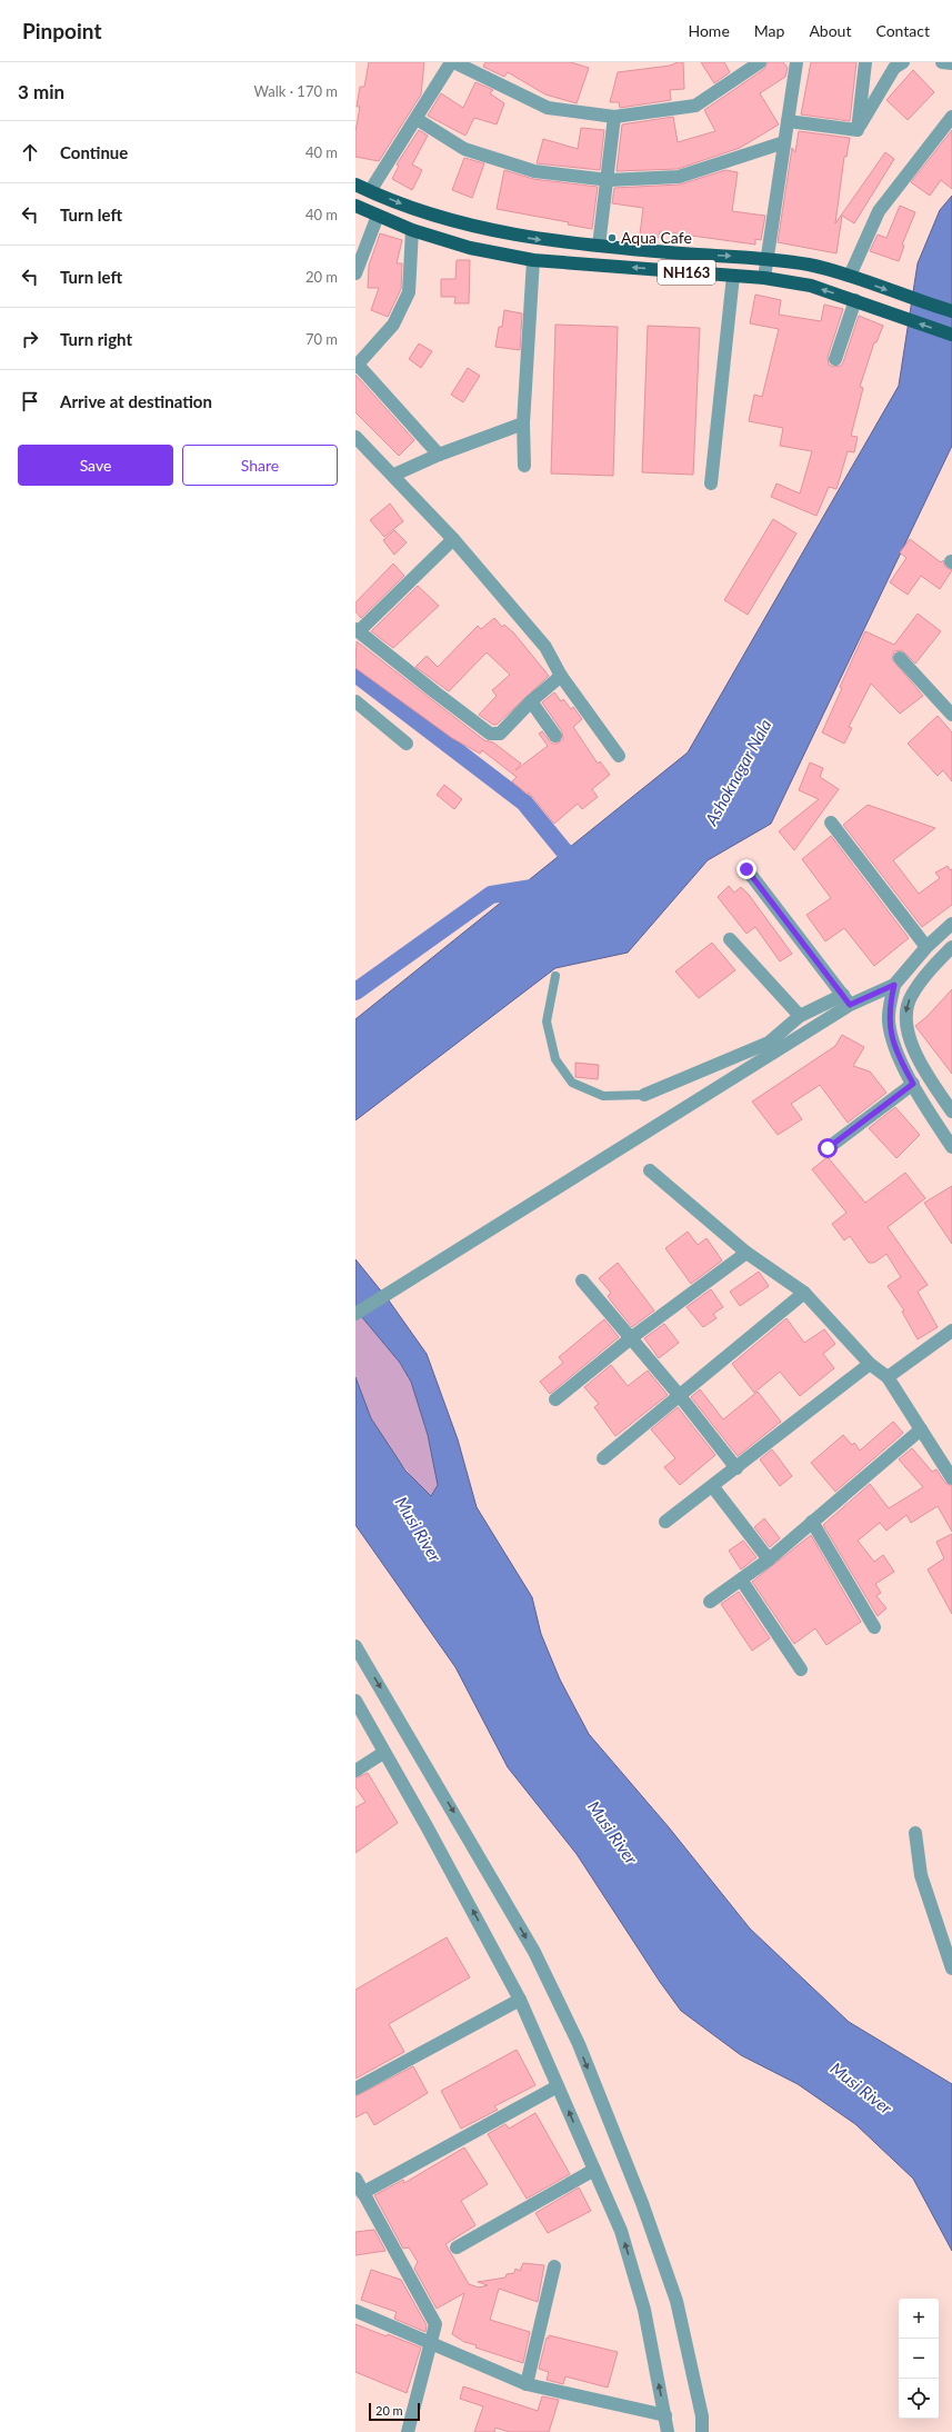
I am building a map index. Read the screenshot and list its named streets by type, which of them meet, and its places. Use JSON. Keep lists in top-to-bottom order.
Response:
{
  "streets": {
    "highway": ["NH163"]
  },
  "water": ["Ashoknagar Nala", "Musi River"],
  "places": ["Aqua Cafe"],
  "scale_bar": "20 m",
  "page": {
    "header": "Pinpoint",
    "nav": [
      "Home",
      "Map",
      "About",
      "Contact"
    ],
    "heading": ["3 min", "Walk · 170 m"],
    "list": [
      ["Continue", "40 m"],
      ["Turn left", "40 m"],
      ["Turn left", "20 m"],
      ["Turn right", "70 m"],
      "Arrive at destination"
    ],
    "buttons": ["Save", "Share"],
    "map_buttons": ["+", "−"],
    "scale": "20 m"
  }
}
